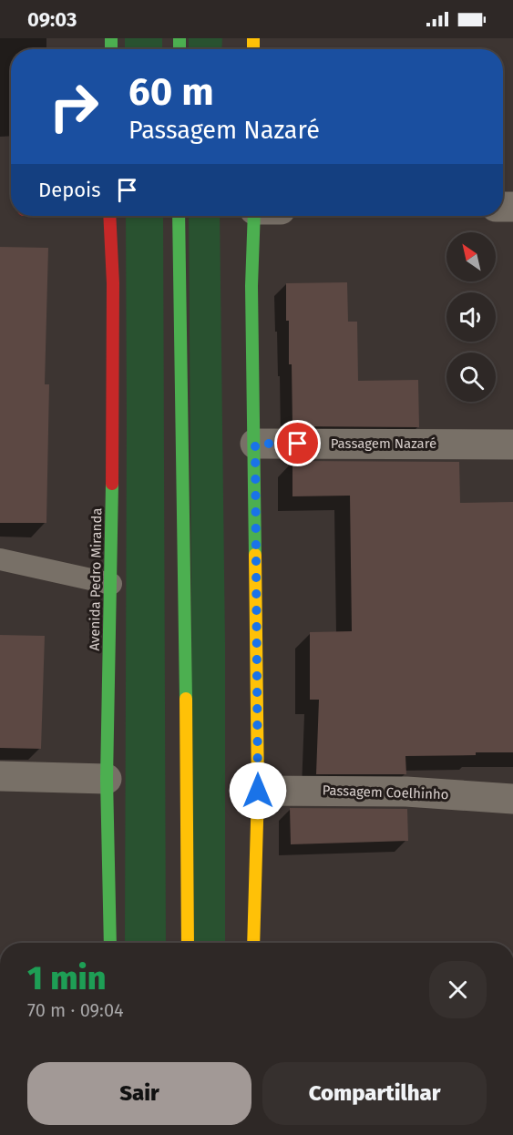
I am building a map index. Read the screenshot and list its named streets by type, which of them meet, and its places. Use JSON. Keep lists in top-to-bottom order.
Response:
{
  "streets": {
    "main road": ["Avenida Pedro Miranda"],
    "street": ["Passagem Nazaré", "Passagem Coelhinho"]
  },
  "north": "top left",
  "page": {
    "status": "09:03",
    "turn": ["60 m", "Passagem Nazaré"],
    "then": "Depois",
    "heading": ["1 min", "70 m · 09:04"],
    "buttons": ["Sair", "Compartilhar"]
  }
}
